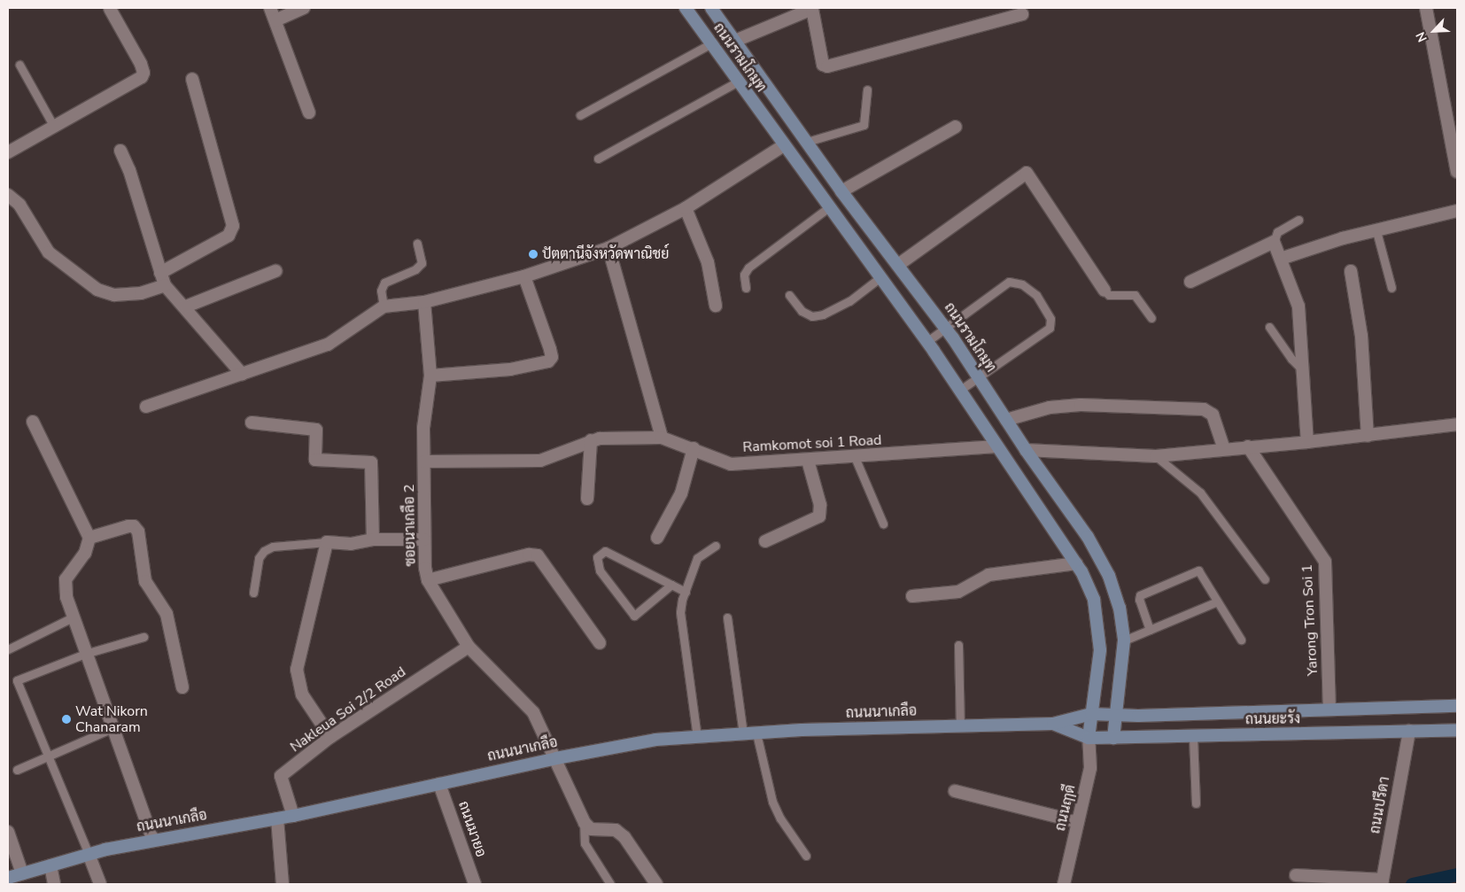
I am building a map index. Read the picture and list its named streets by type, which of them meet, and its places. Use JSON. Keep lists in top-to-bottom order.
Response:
{
  "streets": {
    "main road": ["ถนนรามโกมุท", "ถนนนาเกลือ", "ถนนยะรัง"],
    "street": [
      "Ramkomot soi 1 Road",
      "ซอยนาเกลือ 2",
      "Yarong Tron Soi 1",
      "Nakleua Soi 2/2 Road",
      "ถนนปรีดา",
      "ถนนฤๅดี",
      "ถนนมายอ"
    ]
  },
  "crossings": [
    ["ถนนรามโกมุท", "Ramkomot soi 1 Road"],
    ["ถนนรามโกมุท", "ถนนนาเกลือ"],
    ["ถนนรามโกมุท", "ถนนยะรัง"],
    ["ถนนรามโกมุท", "ถนนฤๅดี"],
    ["Ramkomot soi 1 Road", "ซอยนาเกลือ 2"],
    ["ซอยนาเกลือ 2", "Nakleua Soi 2/2 Road"],
    ["ซอยนาเกลือ 2", "ถนนนาเกลือ"],
    ["Yarong Tron Soi 1", "ถนนยะรัง"],
    ["Nakleua Soi 2/2 Road", "ถนนนาเกลือ"],
    ["ถนนนาเกลือ", "ถนนยะรัง"],
    ["ถนนนาเกลือ", "ถนนฤๅดี"],
    ["ถนนนาเกลือ", "ถนนมายอ"],
    ["ถนนยะรัง", "ถนนปรีดา"],
    ["ถนนยะรัง", "ถนนฤๅดี"]
  ],
  "places": ["ปัตตานีจังหวัดพาณิชย์", "Wat Nikorn Chanaram"],
  "north": "bottom left"
}
